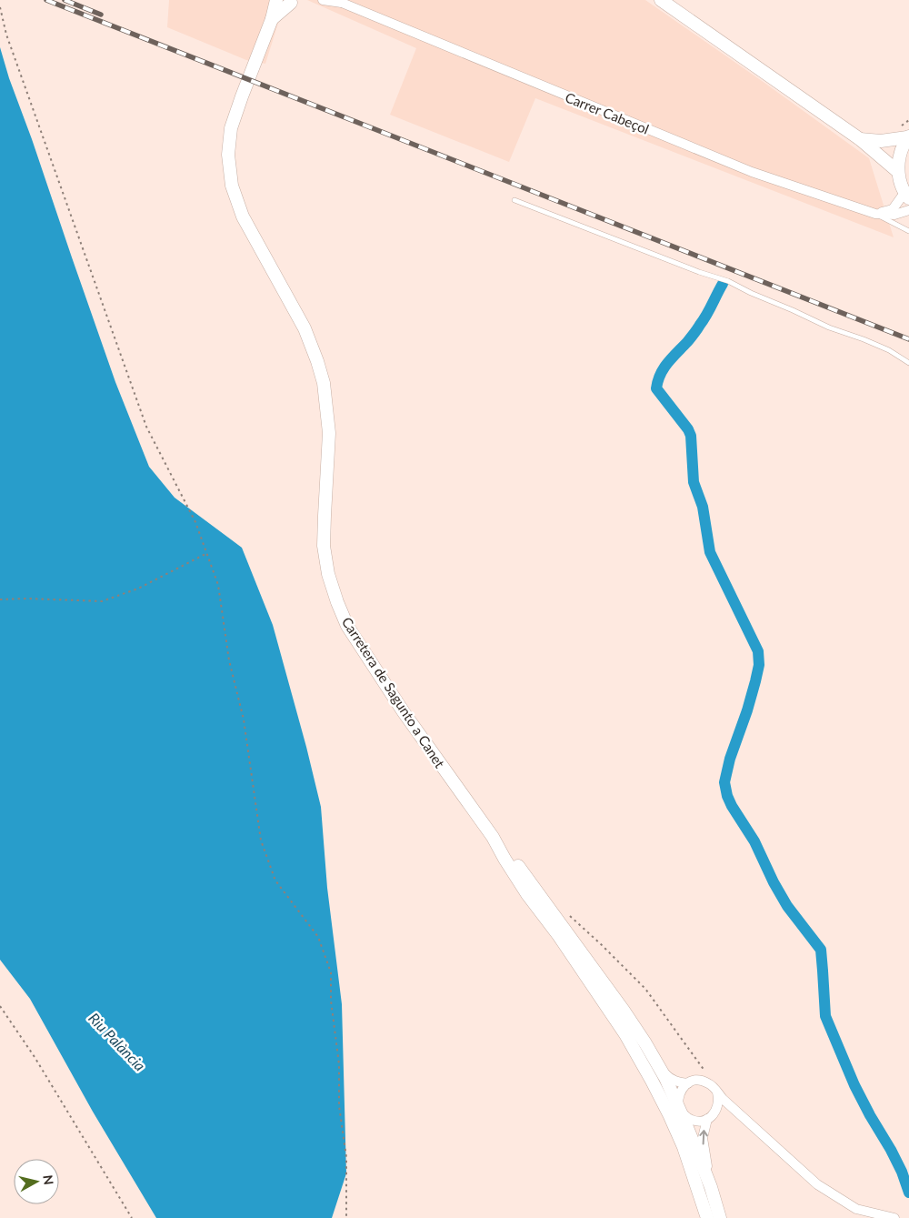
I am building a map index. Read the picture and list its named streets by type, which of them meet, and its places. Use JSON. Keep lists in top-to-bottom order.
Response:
{
  "streets": {
    "main road": ["Carretera de Sagunto a Canet"],
    "street": ["Carrer Cabeçol"]
  },
  "water": ["Riu Palància"],
  "north": "right"
}
